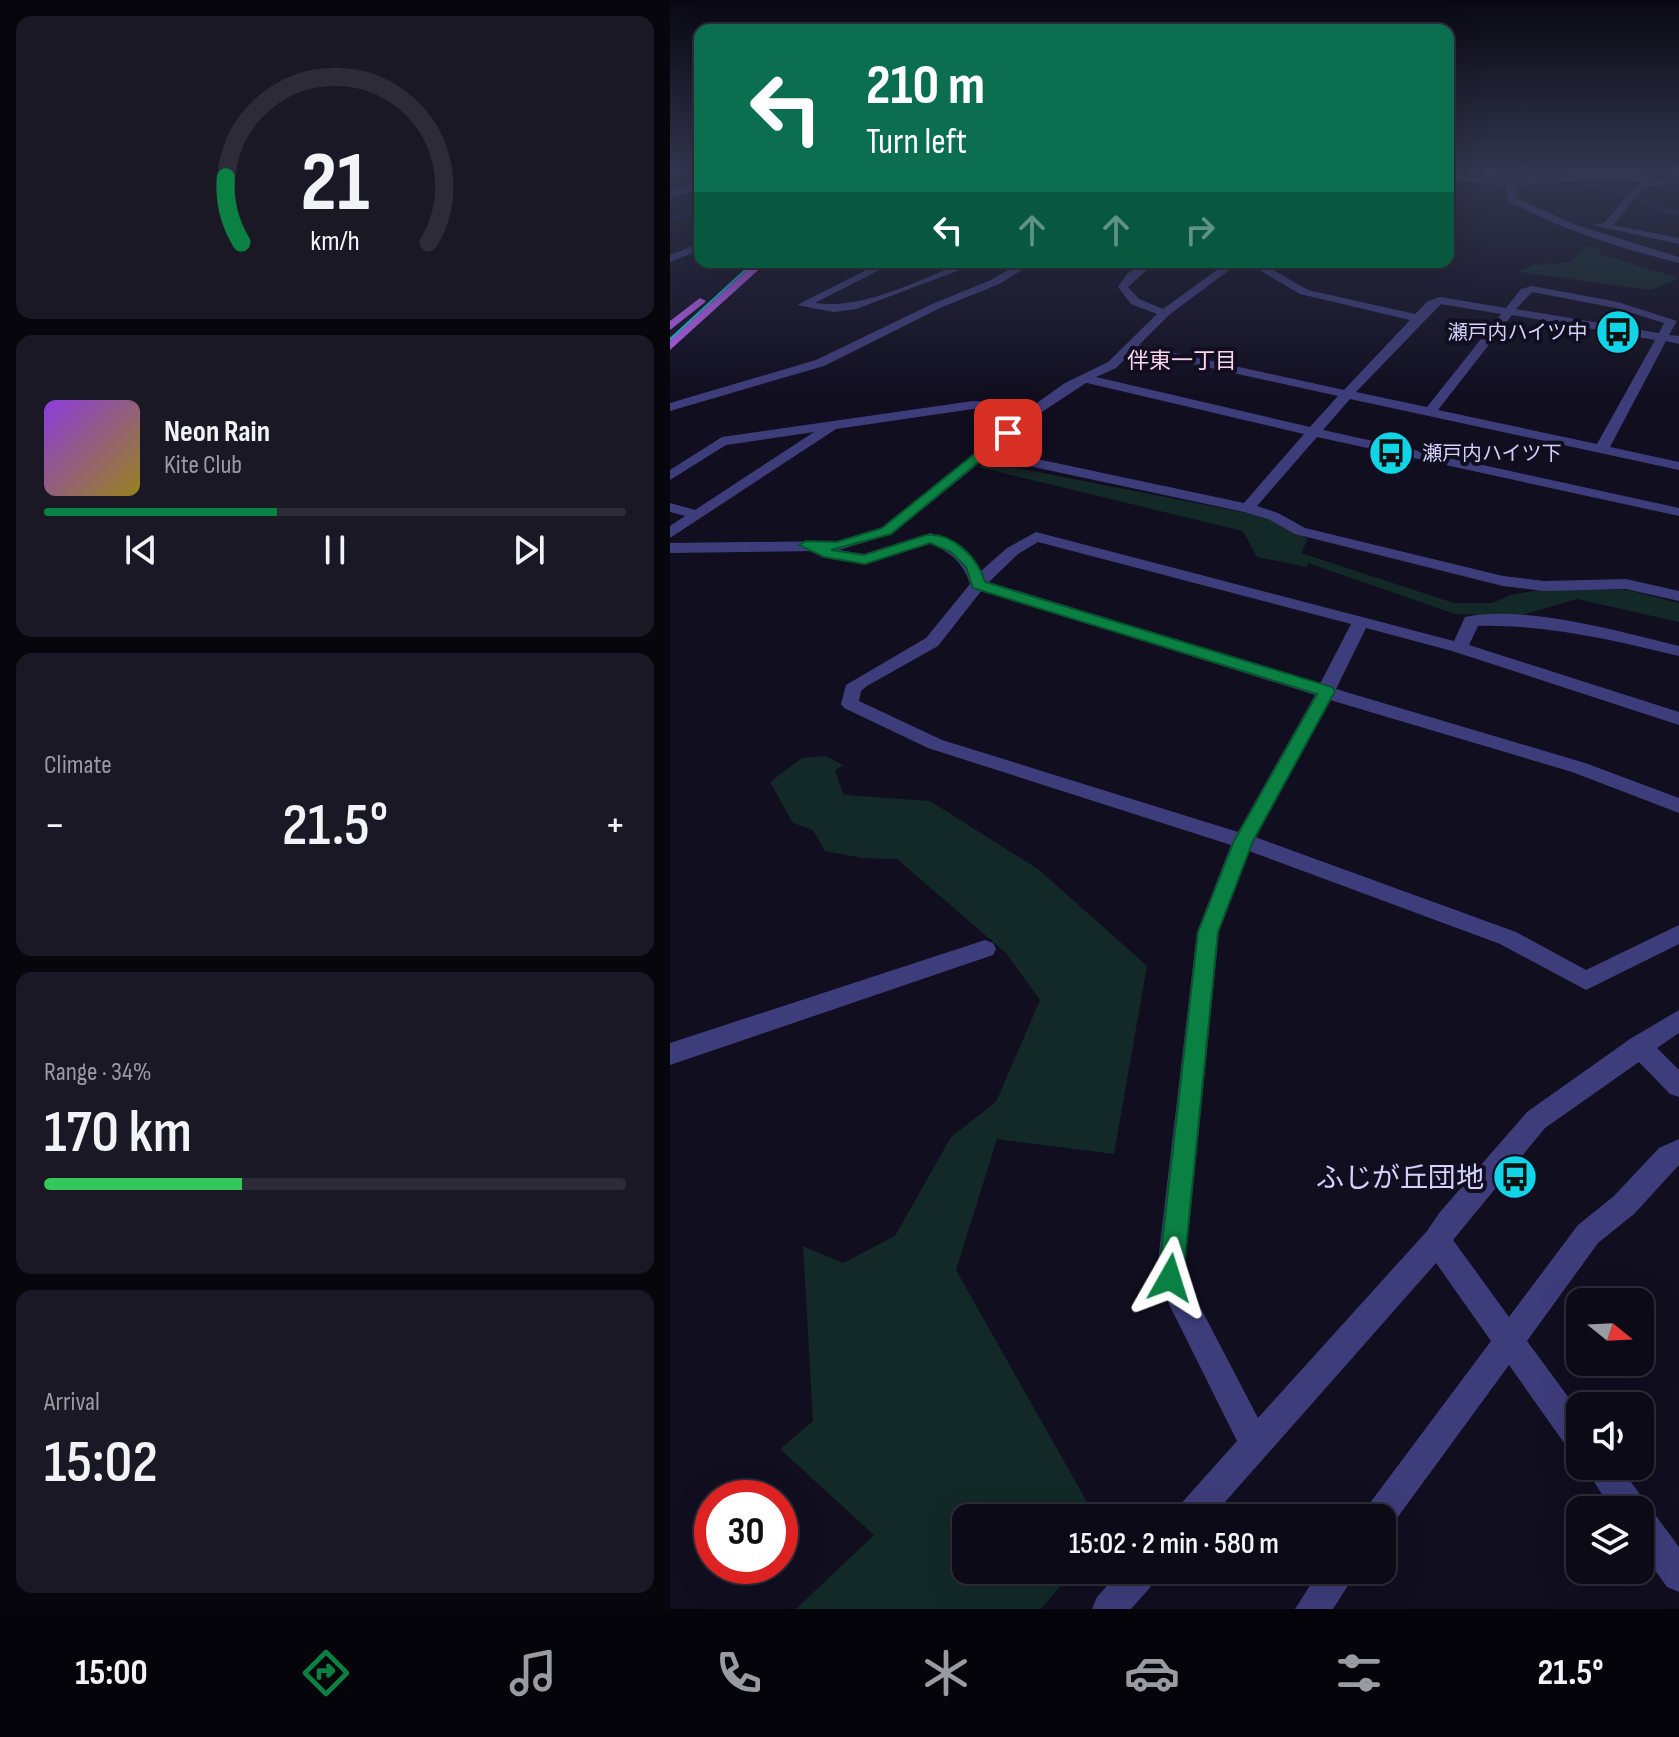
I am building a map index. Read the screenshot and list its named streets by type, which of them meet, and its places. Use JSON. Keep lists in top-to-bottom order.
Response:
{
  "districts": ["伴東一丁目"],
  "places": {
    "bus stop": ["瀬戸内ハイツ中", "瀬戸内ハイツ下", "ふじが丘団地"]
  },
  "north": "right",
  "page": {
    "turn": ["210 m", "Turn left"],
    "song": ["Neon Rain", "Kite Club"],
    "tile": [
      "Climate",
      ["Range · 34%", "170 km"],
      ["Arrival", "15:02"]
    ],
    "heat": ["−", "21.5°", "+"],
    "limit": "30",
    "trip": "15:02 · 2 min · 580 m",
    "tabs": ["15:00", "21.5°"],
    "gauge": ["21", "km/h"]
  }
}
